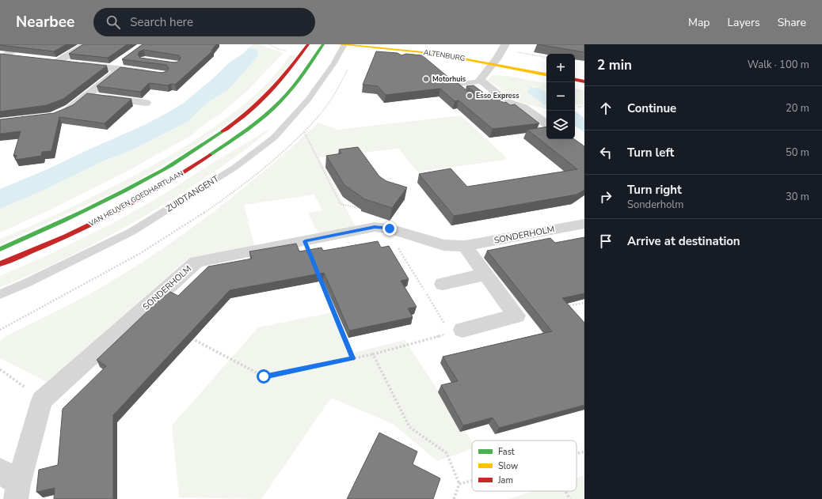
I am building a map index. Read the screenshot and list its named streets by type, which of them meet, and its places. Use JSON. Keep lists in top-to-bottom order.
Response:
{
  "streets": {
    "main road": ["ALTENBURG", "VAN HEUVEN GOEDHARTLAAN"],
    "street": ["SONDERHOLM"],
    "lane": ["ZUIDTANGENT"]
  },
  "crossings": [
    ["ALTENBURG", "ZUIDTANGENT"]
  ],
  "places": ["Motorhuis", "Esso Express"],
  "legend": ["Fast", "Slow", "Jam"],
  "page": {
    "header": "Nearbee",
    "search": "Search here",
    "nav": ["Map", "Layers", "Share"],
    "heading": ["2 min", "Walk · 100 m"],
    "map_buttons": ["+", "−"],
    "list": [
      ["Continue", "20 m"],
      ["Turn left", "50 m"],
      ["Turn right", "Sonderholm", "30 m"],
      "Arrive at destination"
    ]
  }
}
